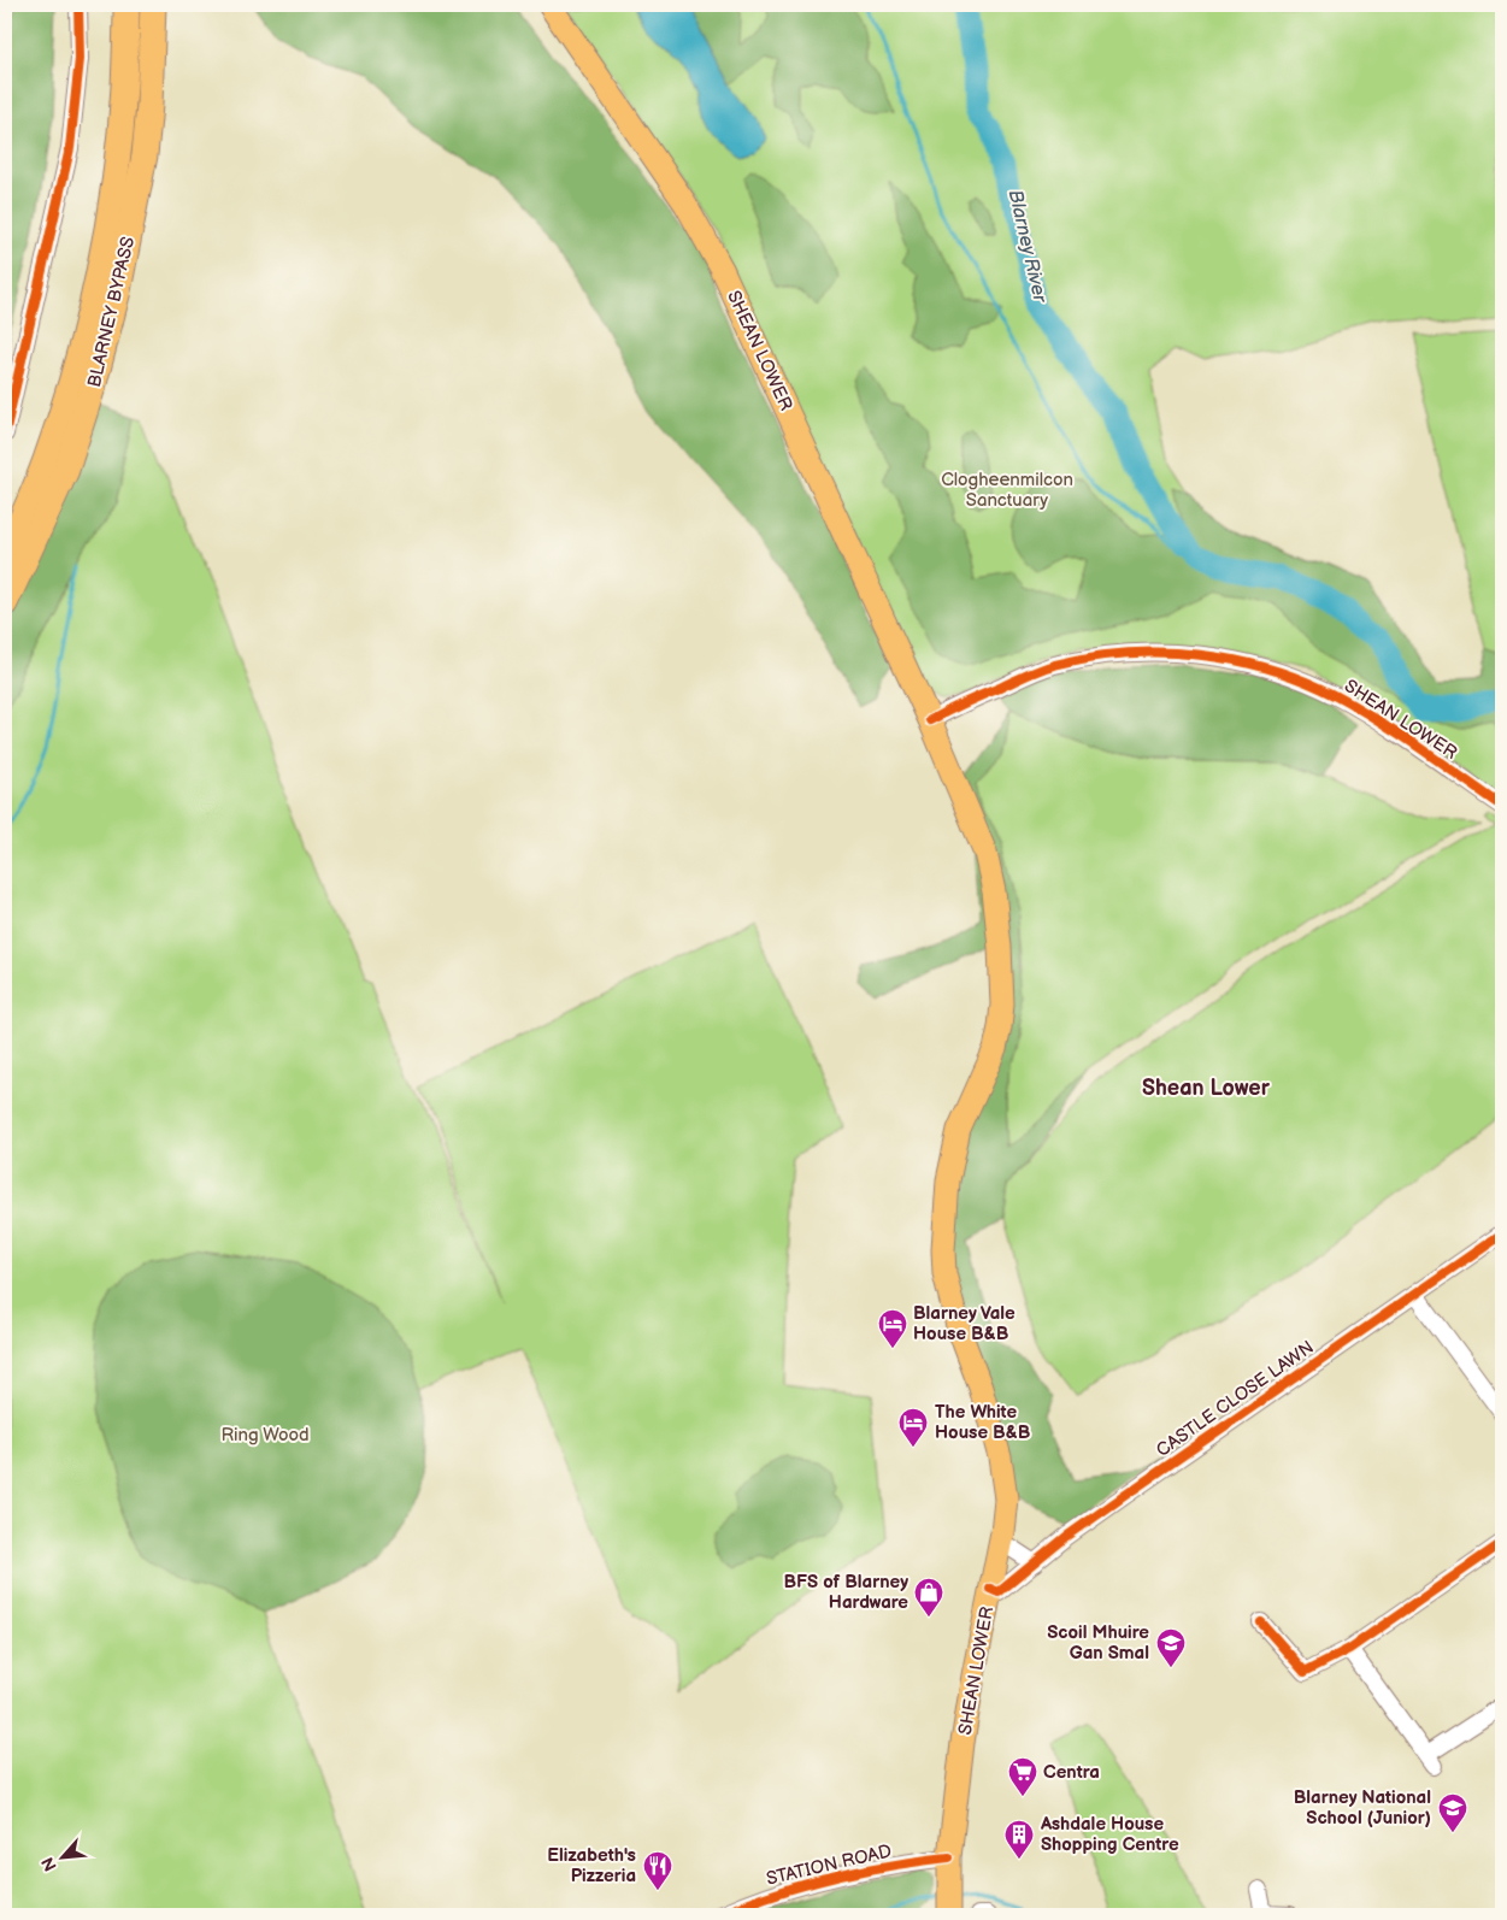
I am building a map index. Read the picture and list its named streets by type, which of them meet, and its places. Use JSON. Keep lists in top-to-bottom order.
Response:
{
  "streets": {
    "highway": ["BLARNEY BYPASS"],
    "main road": ["SHEAN LOWER"],
    "street": ["CASTLE CLOSE LAWN", "STATION ROAD"]
  },
  "crossings": [
    ["SHEAN LOWER", "CASTLE CLOSE LAWN"],
    ["SHEAN LOWER", "STATION ROAD"]
  ],
  "districts": ["Shean Lower"],
  "water": ["Blarney River"],
  "parks": ["Clogheenmilcon Sanctuary", "Ring Wood"],
  "places": {
    "hotel": ["Blarney Vale House B&B", "The White House B&B"],
    "shop": ["BFS of Blarney Hardware"],
    "school or university": ["Scoil Mhuire Gan Smal", "Blarney National School (Junior)"],
    "supermarket": ["Centra"],
    "building": ["Ashdale House Shopping Centre"],
    "restaurant": ["Elizabeth's Pizzeria"]
  },
  "north": "bottom left"
}
